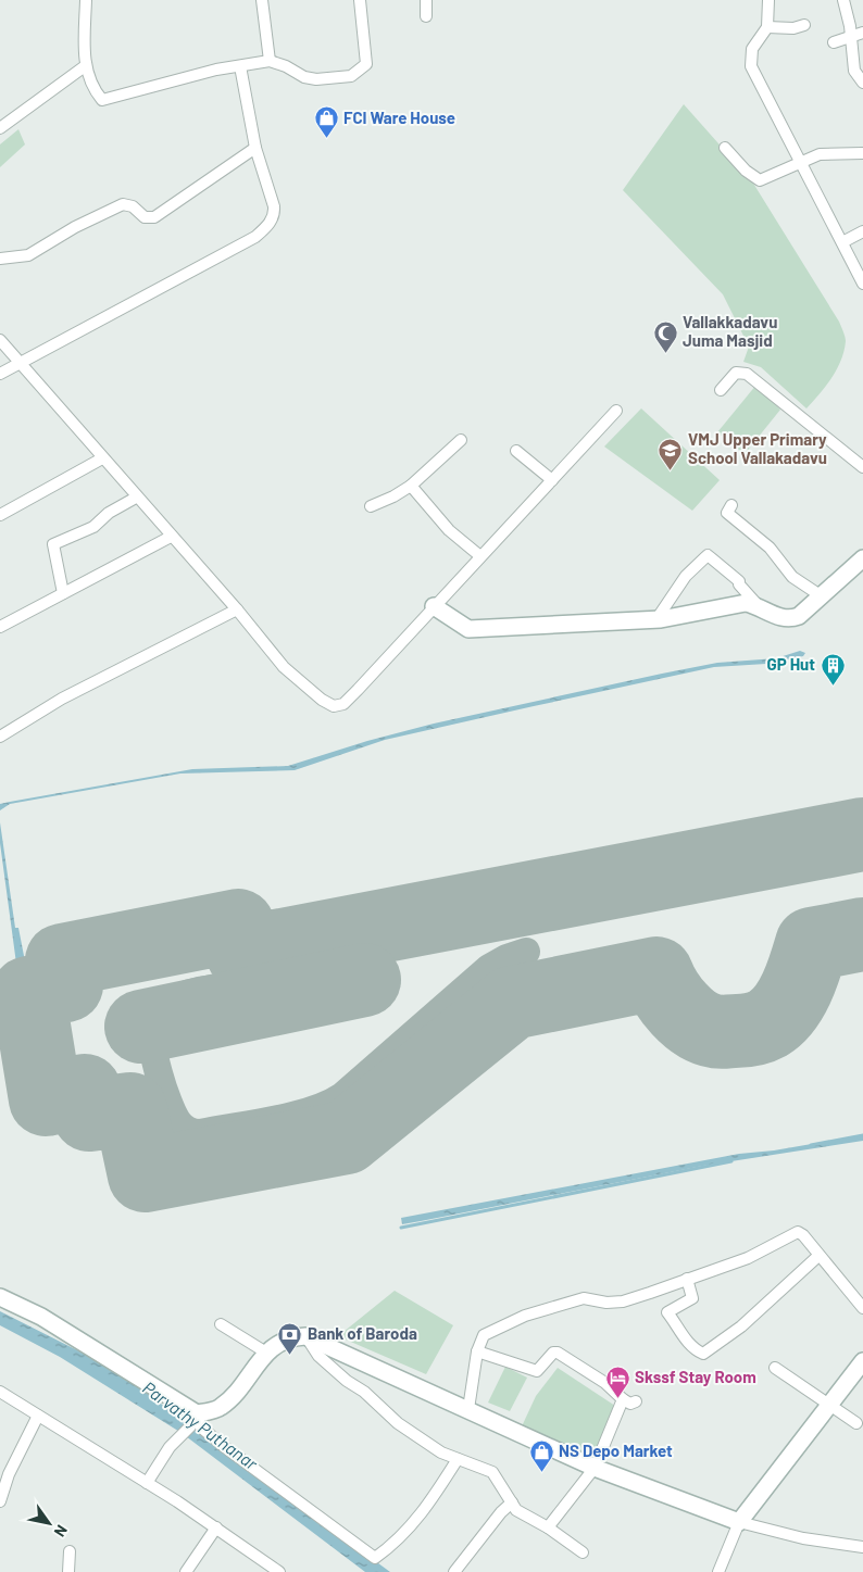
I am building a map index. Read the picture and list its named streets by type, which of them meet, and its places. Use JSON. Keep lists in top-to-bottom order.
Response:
{
  "water": ["Parvathy Puthanar"],
  "places": {
    "shop": ["FCI Ware House", "NS Depo Market"],
    "mosque": ["Vallakkadavu Juma Masjid"],
    "school or university": ["VMJ Upper Primary School Vallakadavu"],
    "building": ["GP Hut"],
    "bank": ["Bank of Baroda"],
    "hotel": ["Skssf Stay Room"]
  },
  "north": "bottom right"
}
